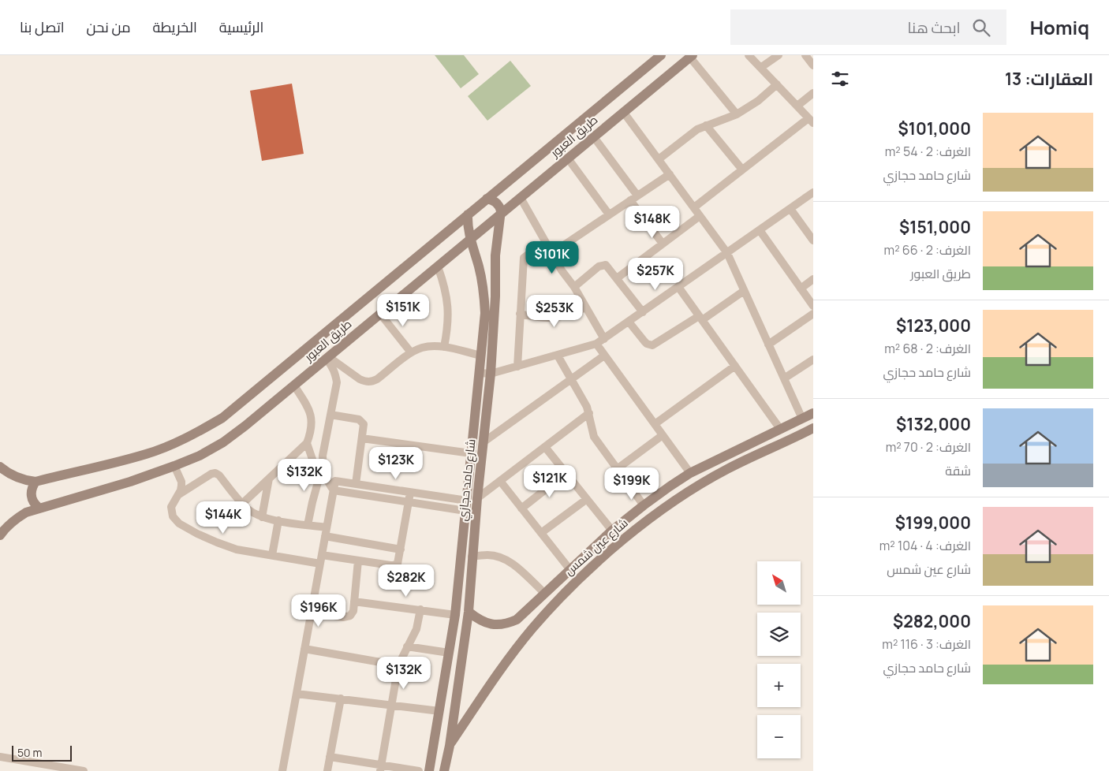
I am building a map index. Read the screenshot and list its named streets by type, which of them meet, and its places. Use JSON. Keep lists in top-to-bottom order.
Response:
{
  "streets": {
    "street": ["طريق العبور", "شارع حامد حجازي", "شارع عين شمس"]
  },
  "crossings": [
    ["طريق العبور", "شارع حامد حجازي"],
    ["شارع حامد حجازي", "شارع عين شمس"]
  ],
  "scale_bar": "50 m",
  "north": "top left",
  "page": {
    "header": "Homiq",
    "search": "ابحث هنا",
    "nav": [
      "الرئيسية",
      "الخريطة",
      "من نحن",
      "اتصل بنا"
    ],
    "heading": "العقارات: 13",
    "list": [
      {
        "name": "$101,000",
        "note": "الغرف: 2 · 54 m² · شارع حامد حجازي"
      },
      {
        "name": "$151,000",
        "note": "الغرف: 2 · 66 m² · طريق العبور"
      },
      {
        "name": "$123,000",
        "note": "الغرف: 2 · 68 m² · شارع حامد حجازي"
      },
      {
        "name": "$132,000",
        "note": "الغرف: 2 · 70 m² · شقة"
      },
      {
        "name": "$199,000",
        "note": "الغرف: 4 · 104 m² · شارع عين شمس"
      },
      {
        "name": "$282,000",
        "note": "الغرف: 3 · 116 m² · شارع حامد حجازي"
      }
    ],
    "price": [
      "$148K",
      "$101K",
      "$257K",
      "$151K",
      "$253K",
      "$123K",
      "$132K",
      "$121K",
      "$199K",
      "$144K",
      "$282K",
      "$196K",
      "$132K"
    ],
    "map_buttons": ["+", "−"],
    "scale": "50 m"
  }
}
